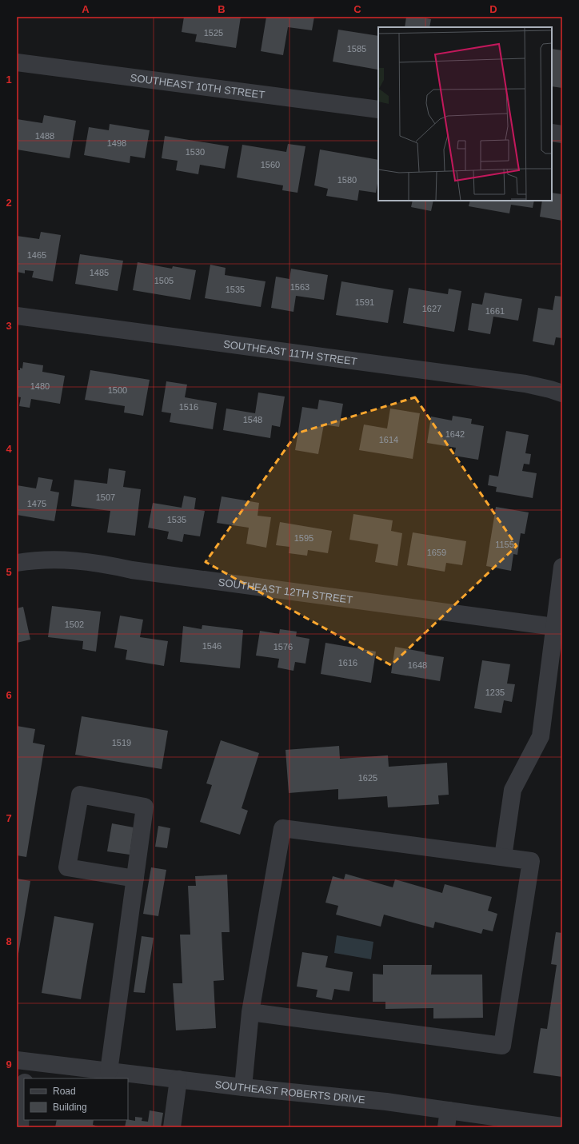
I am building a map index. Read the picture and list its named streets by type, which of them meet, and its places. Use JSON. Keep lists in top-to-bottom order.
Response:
{
  "streets": {
    "street": [
      "SOUTHEAST 10TH STREET",
      "SOUTHEAST 11TH STREET",
      "SOUTHEAST 12TH STREET",
      "SOUTHEAST ROBERTS DRIVE"
    ]
  },
  "house_numbers": [
    "1525",
    "1585",
    "1488",
    "1498",
    "1530",
    "1560",
    "1580",
    "1465",
    "1485",
    "1505",
    "1563",
    "1535",
    "1591",
    "1627",
    "1661",
    "1480",
    "1500",
    "1516",
    "1548",
    "1642",
    "1614",
    "1507",
    "1475",
    "1535",
    "1595",
    "1155",
    "1659",
    "1502",
    "1546",
    "1576",
    "1616",
    "1648",
    "1235",
    "1519",
    "1625"
  ],
  "legend": ["Road", "Building"],
  "grid": {
    "columns": [
      "A",
      "B",
      "C",
      "D"
    ],
    "rows": [
      "1",
      "2",
      "3",
      "4",
      "5",
      "6",
      "7",
      "8",
      "9"
    ]
  }
}
